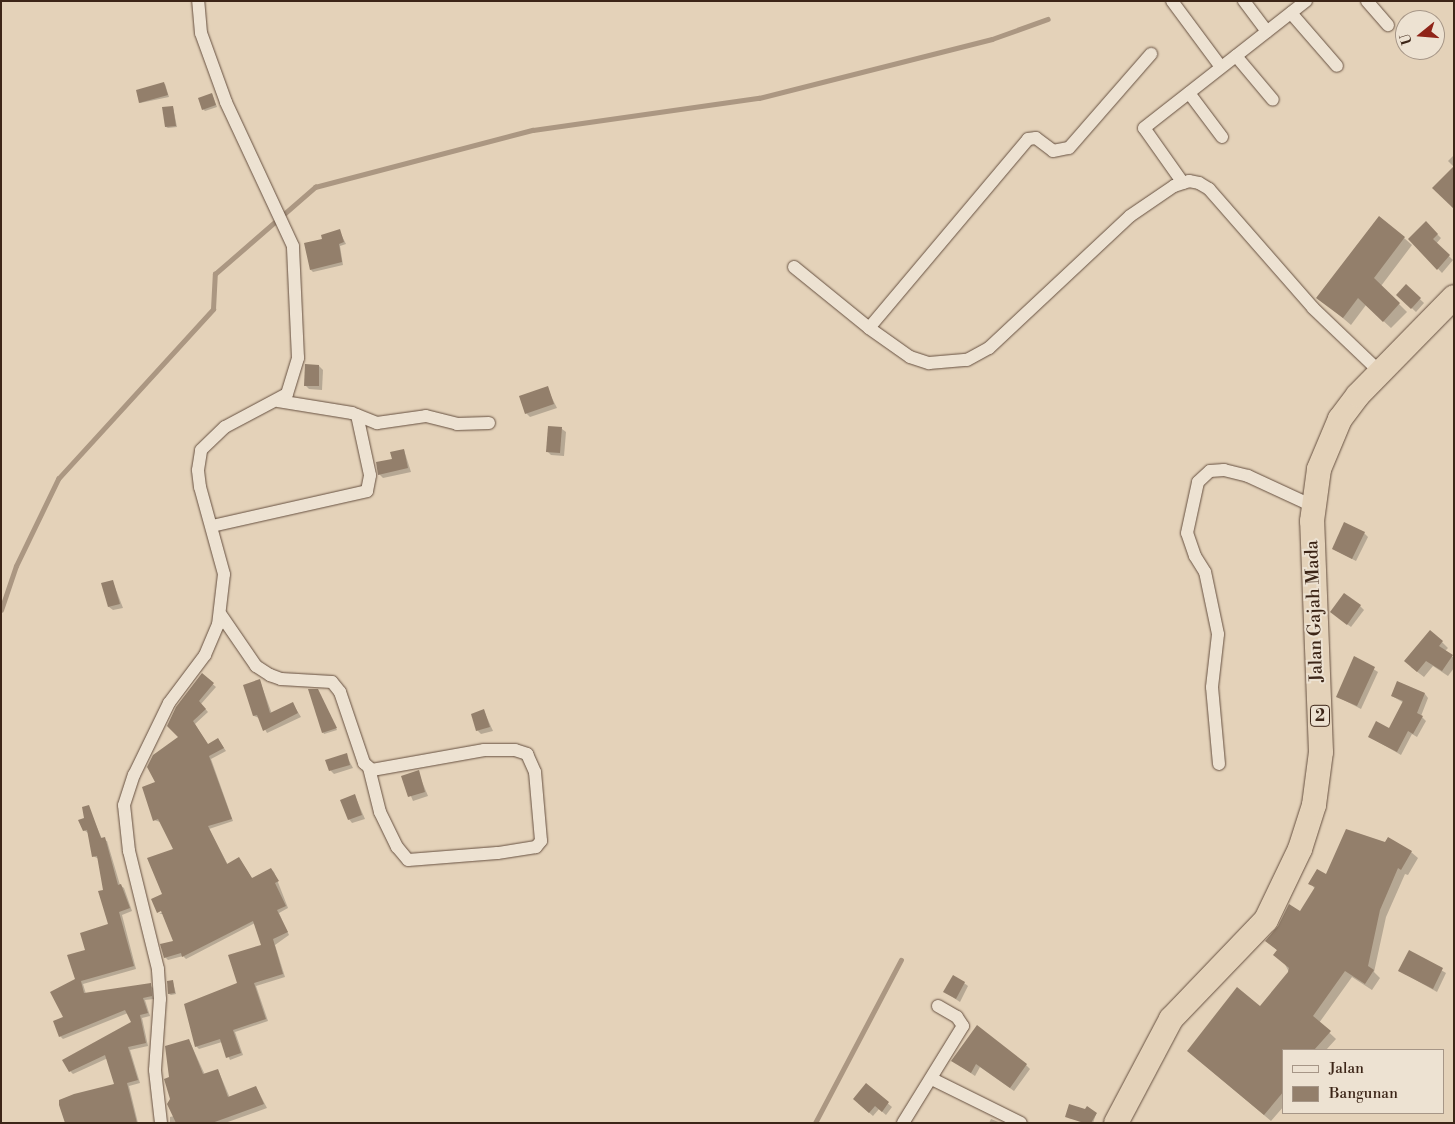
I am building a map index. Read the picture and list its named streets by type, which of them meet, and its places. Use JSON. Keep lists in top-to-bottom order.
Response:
{
  "streets": {
    "highway": ["Jalan Gajah Mada", "2"]
  },
  "legend": ["Jalan", "Bangunan"],
  "north": "left"
}
